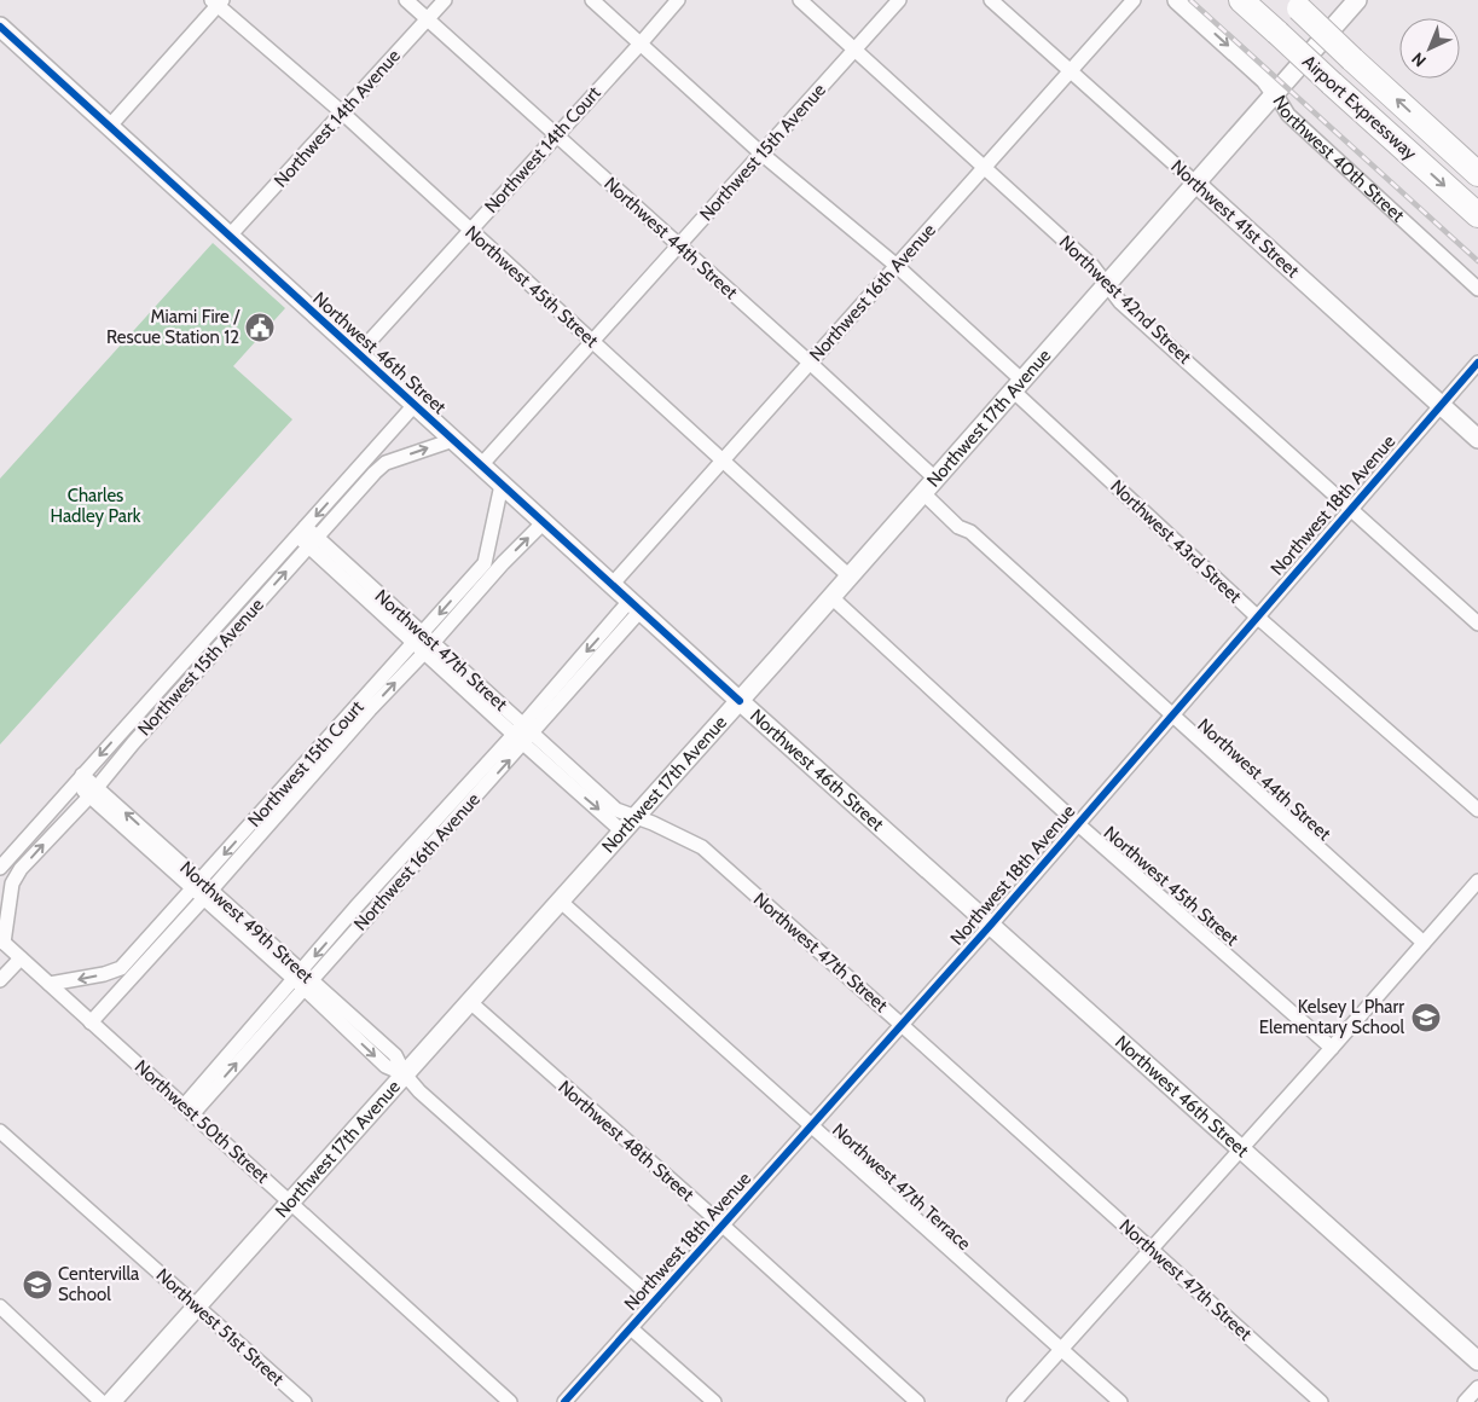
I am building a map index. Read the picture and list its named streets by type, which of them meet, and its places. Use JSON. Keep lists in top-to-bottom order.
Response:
{
  "streets": {
    "highway": ["Airport Expressway"],
    "main road": [
      "Northwest 40th Street",
      "Northwest 41st Street",
      "Northwest 46th Street",
      "Northwest 17th Avenue"
    ],
    "street": [
      "Northwest 14th Avenue",
      "Northwest 14th Court",
      "Northwest 15th Avenue",
      "Northwest 44th Street",
      "Northwest 45th Street",
      "Northwest 16th Avenue",
      "Northwest 42nd Street",
      "Northwest 18th Avenue",
      "Northwest 43rd Street",
      "Northwest 47th Street",
      "Northwest 15th Court",
      "Northwest 49th Street",
      "Northwest 50th Street",
      "Northwest 48th Street",
      "Northwest 47th Terrace",
      "Northwest 51st Street"
    ]
  },
  "crossings": [
    ["Northwest 14th Avenue", "Northwest 44th Street"],
    ["Northwest 14th Avenue", "Northwest 45th Street"],
    ["Northwest 14th Avenue", "Northwest 46th Street"],
    ["Northwest 14th Court", "Northwest 44th Street"],
    ["Northwest 14th Court", "Northwest 45th Street"],
    ["Northwest 14th Court", "Northwest 46th Street"],
    ["Northwest 14th Court", "Northwest 43rd Street"],
    ["Northwest 15th Avenue", "Northwest 44th Street"],
    ["Northwest 15th Avenue", "Northwest 45th Street"],
    ["Northwest 15th Avenue", "Northwest 42nd Street"],
    ["Northwest 15th Avenue", "Northwest 46th Street"],
    ["Northwest 15th Avenue", "Northwest 43rd Street"],
    ["Northwest 15th Avenue", "Northwest 47th Street"],
    ["Northwest 15th Avenue", "Northwest 49th Street"],
    ["Northwest 15th Avenue", "Northwest 50th Street"],
    ["Northwest 40th Street", "Northwest 17th Avenue"],
    ["Northwest 41st Street", "Northwest 16th Avenue"],
    ["Northwest 41st Street", "Northwest 17th Avenue"],
    ["Northwest 41st Street", "Northwest 18th Avenue"],
    ["Northwest 44th Street", "Northwest 16th Avenue"],
    ["Northwest 44th Street", "Northwest 17th Avenue"],
    ["Northwest 44th Street", "Northwest 18th Avenue"],
    ["Northwest 45th Street", "Northwest 16th Avenue"],
    ["Northwest 45th Street", "Northwest 17th Avenue"],
    ["Northwest 45th Street", "Northwest 18th Avenue"],
    ["Northwest 16th Avenue", "Northwest 42nd Street"],
    ["Northwest 16th Avenue", "Northwest 46th Street"],
    ["Northwest 16th Avenue", "Northwest 43rd Street"],
    ["Northwest 16th Avenue", "Northwest 47th Street"],
    ["Northwest 16th Avenue", "Northwest 49th Street"],
    ["Northwest 16th Avenue", "Northwest 50th Street"],
    ["Northwest 42nd Street", "Northwest 17th Avenue"],
    ["Northwest 42nd Street", "Northwest 18th Avenue"],
    ["Northwest 46th Street", "Northwest 17th Avenue"],
    ["Northwest 46th Street", "Northwest 18th Avenue"],
    ["Northwest 46th Street", "Northwest 15th Court"],
    ["Northwest 17th Avenue", "Northwest 43rd Street"],
    ["Northwest 17th Avenue", "Northwest 47th Street"],
    ["Northwest 17th Avenue", "Northwest 49th Street"],
    ["Northwest 17th Avenue", "Northwest 50th Street"],
    ["Northwest 17th Avenue", "Northwest 48th Street"],
    ["Northwest 17th Avenue", "Northwest 47th Terrace"],
    ["Northwest 17th Avenue", "Northwest 51st Street"],
    ["Northwest 18th Avenue", "Northwest 43rd Street"],
    ["Northwest 18th Avenue", "Northwest 47th Street"],
    ["Northwest 18th Avenue", "Northwest 49th Street"],
    ["Northwest 18th Avenue", "Northwest 48th Street"],
    ["Northwest 18th Avenue", "Northwest 47th Terrace"],
    ["Northwest 47th Street", "Northwest 15th Court"],
    ["Northwest 15th Court", "Northwest 49th Street"],
    ["Northwest 15th Court", "Northwest 50th Street"]
  ],
  "parks": ["Charles Hadley Park"],
  "places": {
    "public building": ["Miami Fire / Rescue Station 12"],
    "school or university": ["Kelsey L Pharr Elementary School", "Centervilla School"]
  },
  "north": "bottom left"
}
